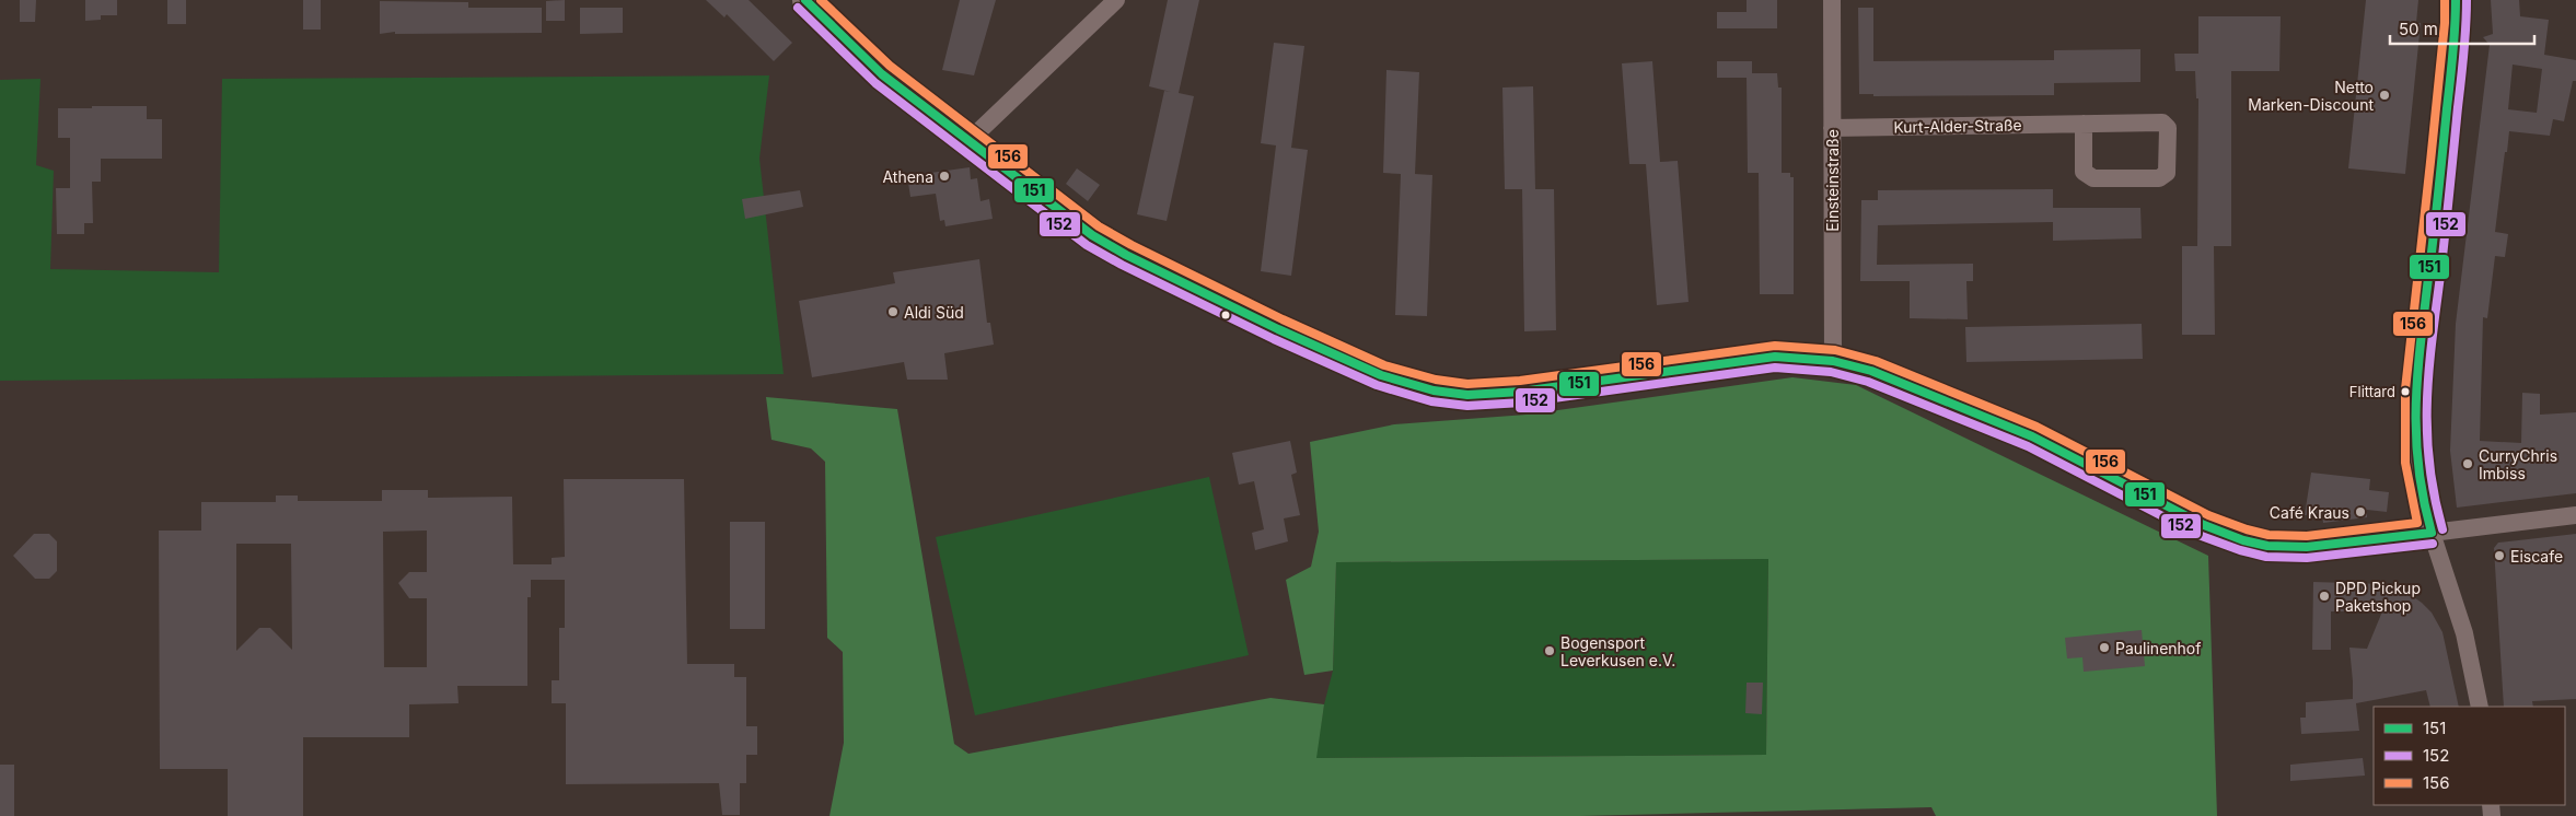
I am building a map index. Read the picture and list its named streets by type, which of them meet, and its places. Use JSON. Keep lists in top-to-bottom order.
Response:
{
  "streets": {
    "street": ["Kurt-Alder-Straße", "Einsteinstraße"]
  },
  "crossings": [
    ["Kurt-Alder-Straße", "Einsteinstraße"]
  ],
  "places": [
    "Netto Marken-Discount",
    "Athena",
    "Aldi Süd",
    "Flittard",
    "CurryChris Imbiss",
    "Café Kraus",
    "Eiscafe",
    "DPD Pickup Paketshop",
    "Paulinenhof",
    "Bogensport Leverkusen e.V."
  ],
  "lines": ["transit line 151", "transit line 152", "transit line 156"],
  "legend": ["151", "152", "156"],
  "scale_bar": "50 m"
}
